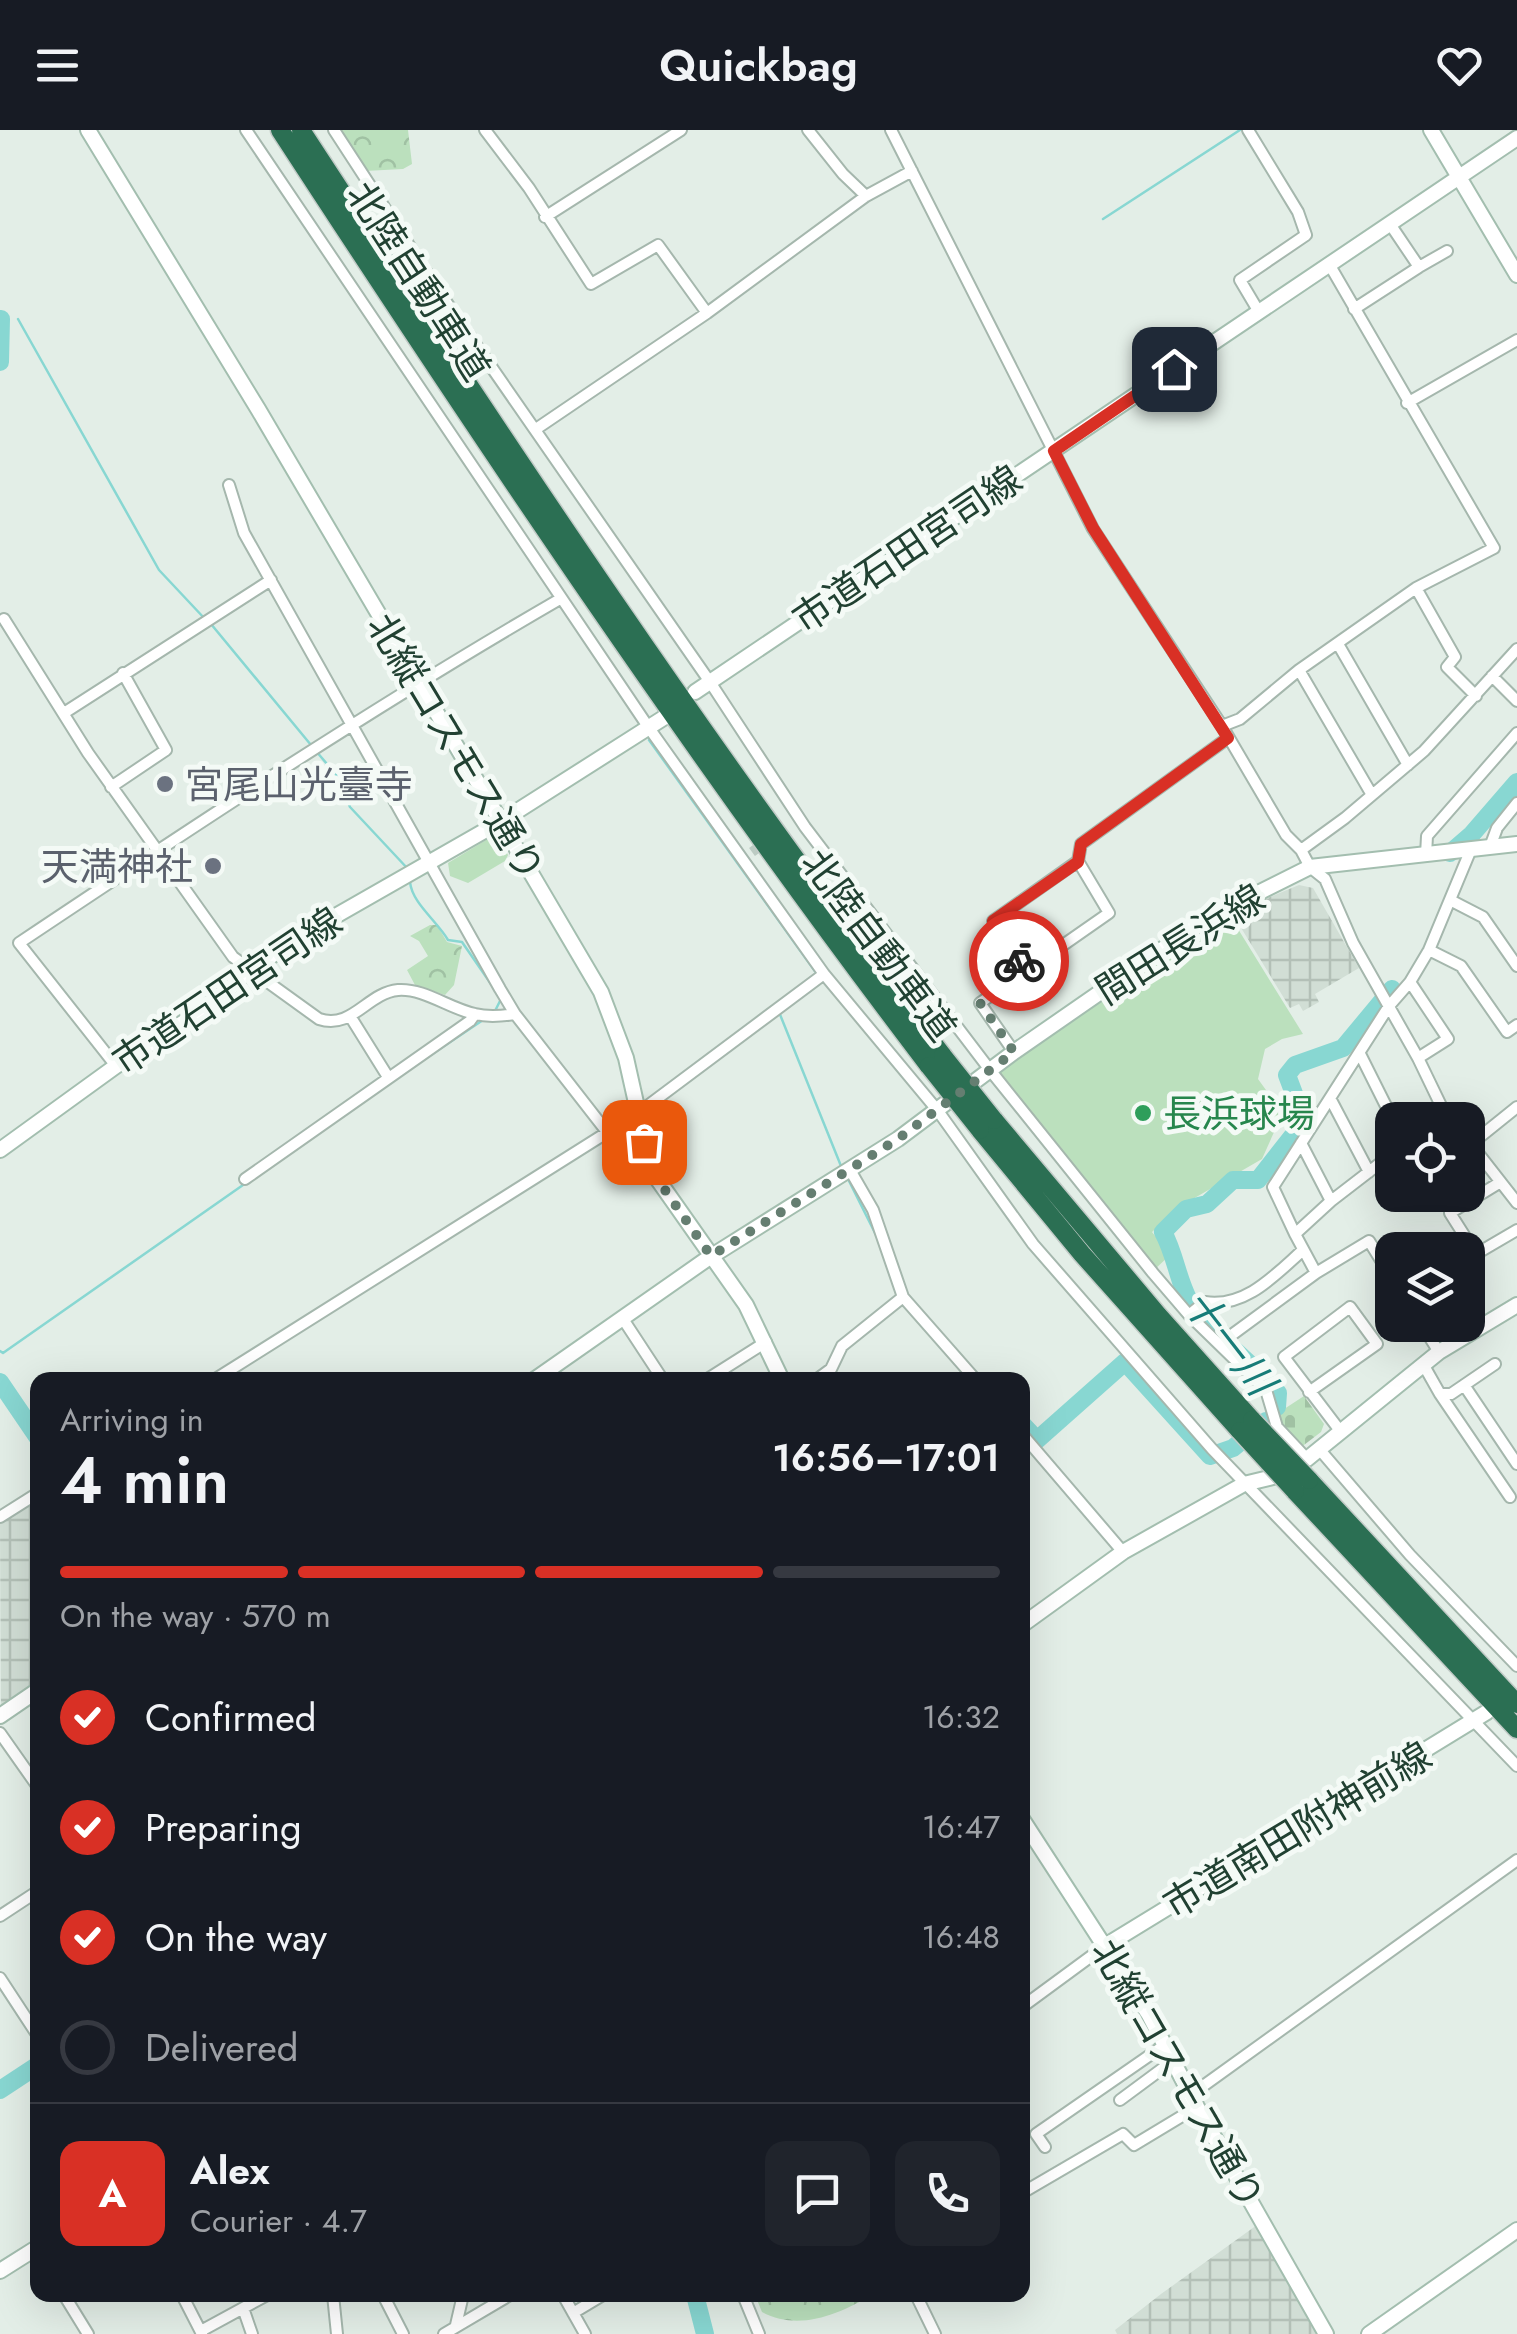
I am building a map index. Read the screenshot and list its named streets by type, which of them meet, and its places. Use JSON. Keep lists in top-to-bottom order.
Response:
{
  "streets": {
    "highway": ["北陸自動車道"],
    "street": [
      "市道石田宮司線",
      "北縦コスモス通り",
      "間田長浜線",
      "市道南田附神前線"
    ]
  },
  "crossings": [
    ["市道石田宮司線", "北縦コスモス通り"],
    ["北縦コスモス通り", "間田長浜線"],
    ["北縦コスモス通り", "市道南田附神前線"]
  ],
  "water": ["十一川"],
  "places": ["宮尾山光臺寺", "天満神社", "長浜球場"],
  "page": {
    "header": "Quickbag",
    "heading": ["4 min", "Arriving in", "16:56–17:01"],
    "panel": ["Alex", "Courier · 4.7"],
    "bar": "On the way · 570 m",
    "list": [
      ["Confirmed", "16:32"],
      ["Preparing", "16:47"],
      ["On the way", "16:48"],
      "Delivered"
    ],
    "round": "A"
  }
}
